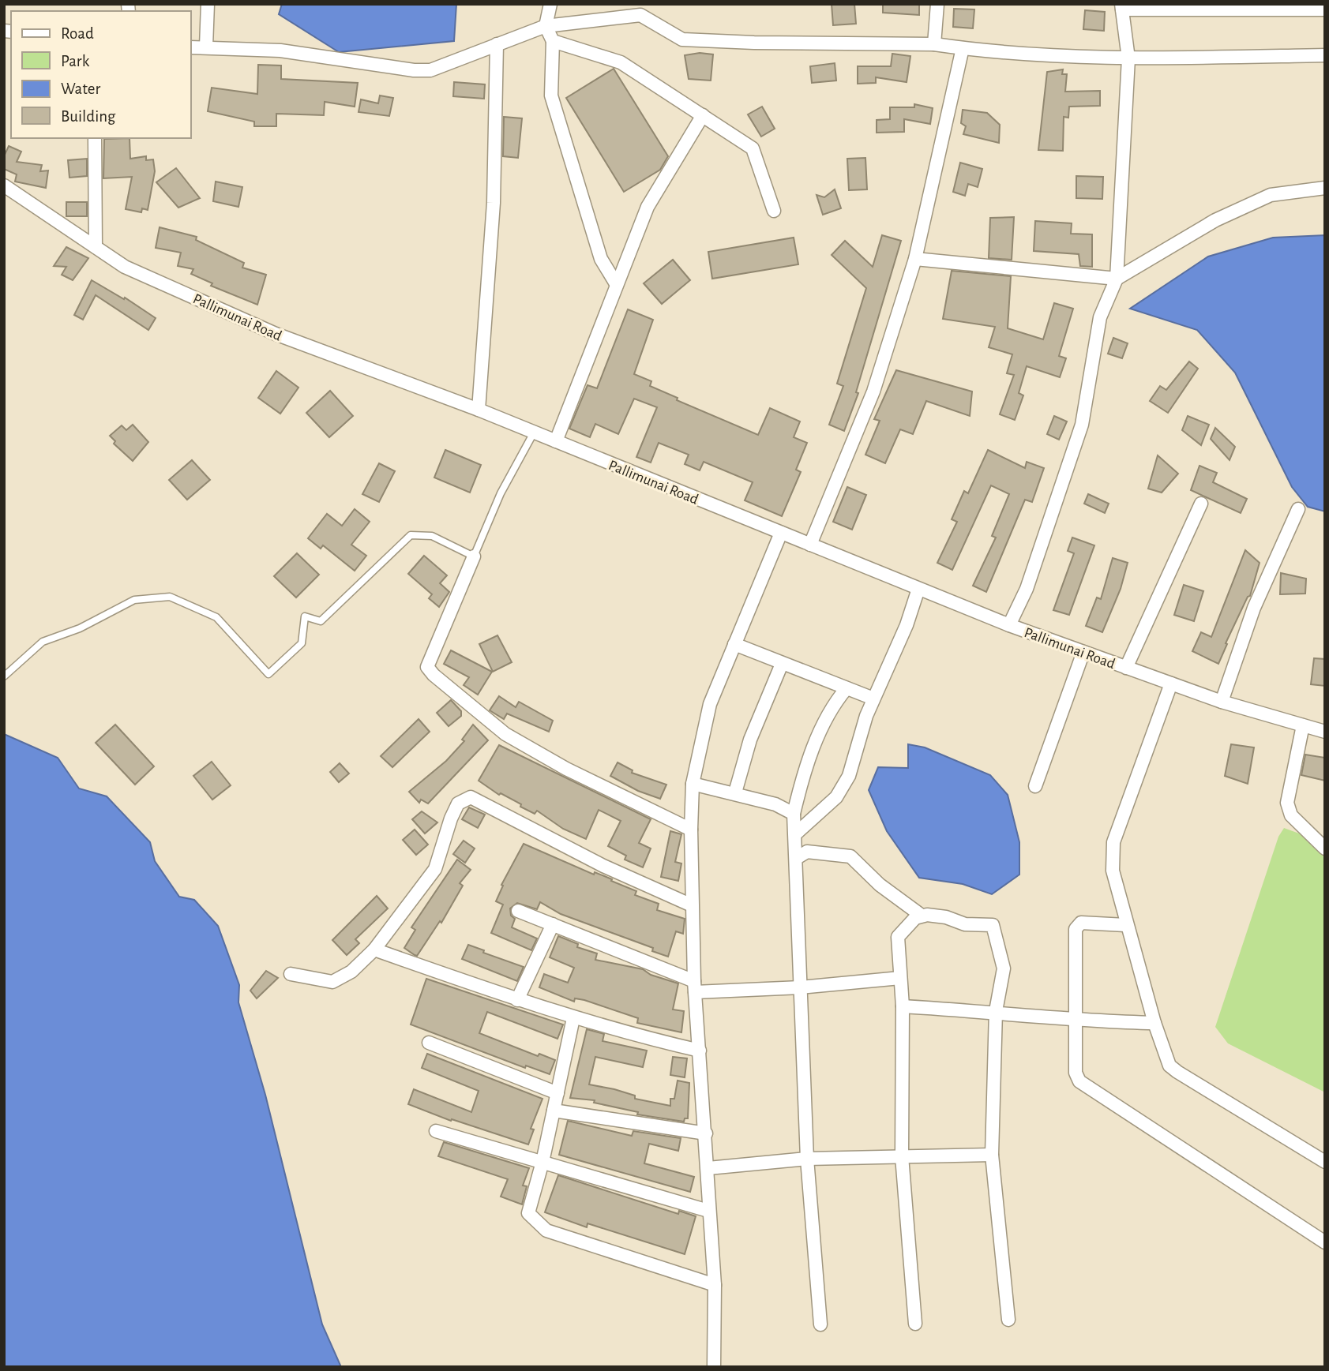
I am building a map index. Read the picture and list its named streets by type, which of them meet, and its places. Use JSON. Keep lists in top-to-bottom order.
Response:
{
  "streets": {
    "street": ["Pallimunai Road"]
  },
  "legend": [
    "Road",
    "Park",
    "Water",
    "Building"
  ]
}
